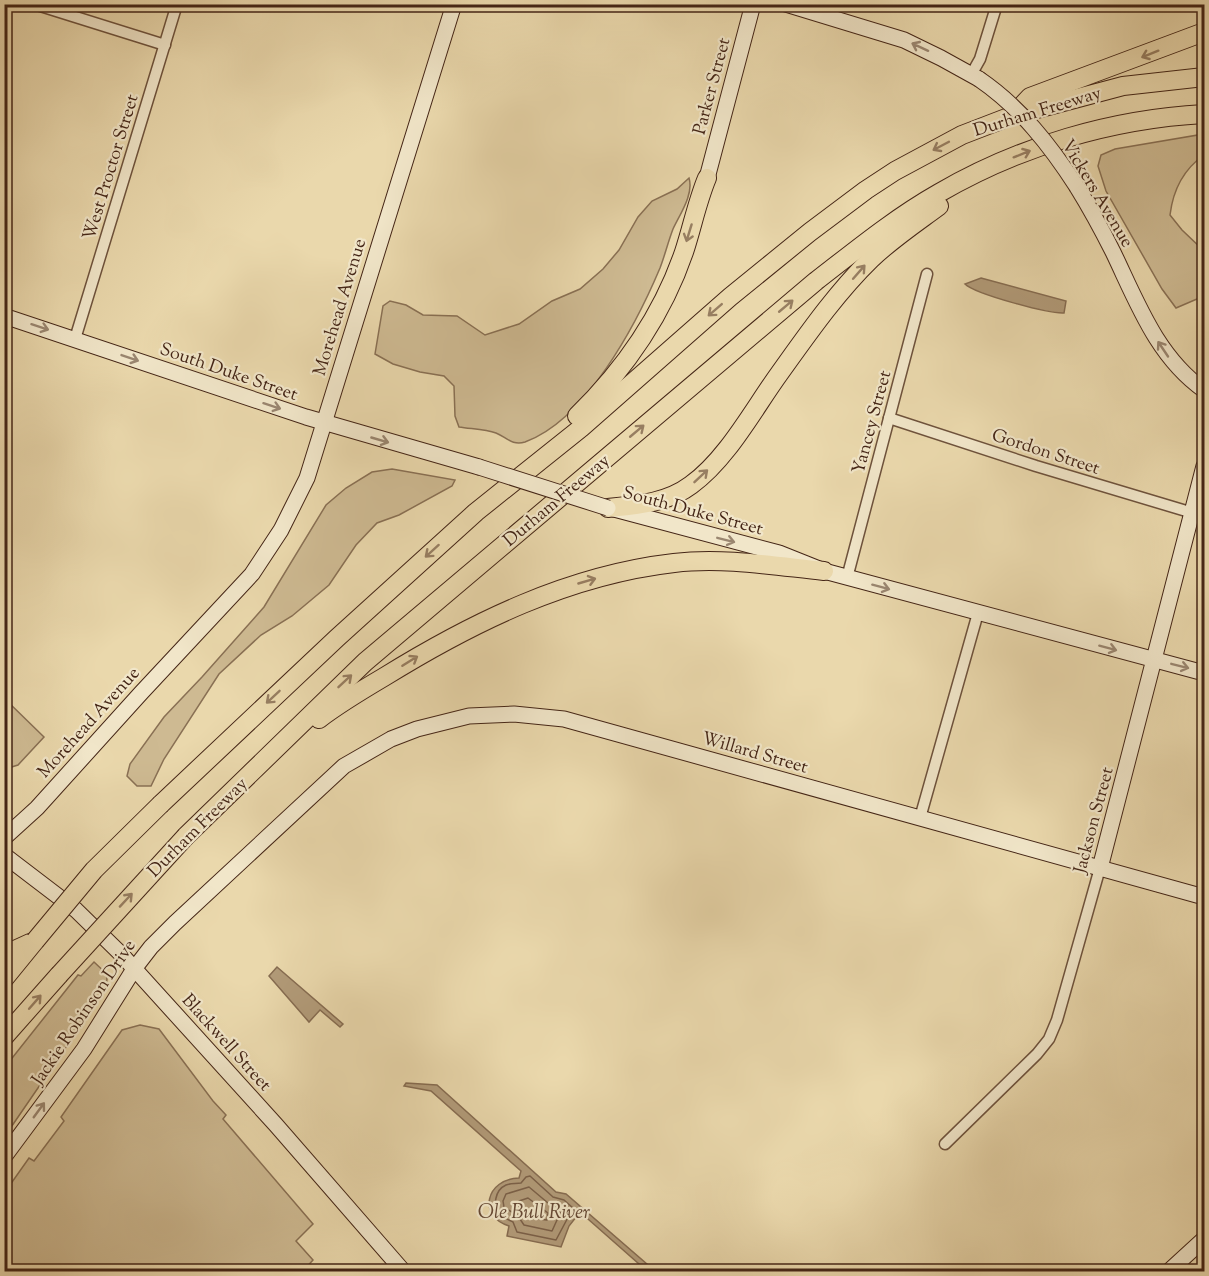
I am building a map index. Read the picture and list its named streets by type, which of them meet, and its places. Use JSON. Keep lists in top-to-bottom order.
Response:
{
  "streets": {
    "highway": ["Durham Freeway"],
    "street": [
      "Parker Street",
      "West Proctor Street",
      "Vickers Avenue",
      "Morehead Avenue",
      "South Duke Street",
      "Yancey Street",
      "Gordon Street",
      "Willard Street",
      "Jackson Street",
      "Jackie Robinson Drive",
      "Blackwell Street"
    ]
  },
  "crossings": [
    ["West Proctor Street", "South Duke Street"],
    ["Morehead Avenue", "South Duke Street"],
    ["South Duke Street", "Yancey Street"],
    ["South Duke Street", "Jackson Street"],
    ["Yancey Street", "Gordon Street"],
    ["Gordon Street", "Jackson Street"],
    ["Willard Street", "Jackson Street"],
    ["Willard Street", "Jackie Robinson Drive"],
    ["Jackie Robinson Drive", "Blackwell Street"]
  ],
  "one_way": ["Vickers Avenue", "South Duke Street", "Jackie Robinson Drive"],
  "water": ["Ole Bull River"]
}
